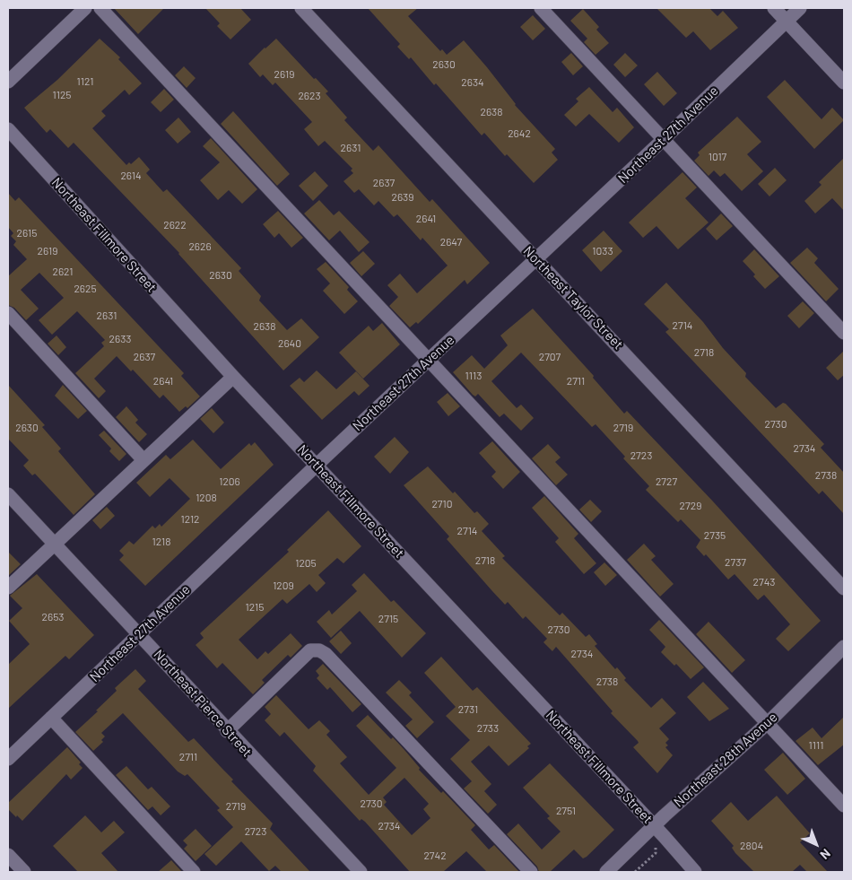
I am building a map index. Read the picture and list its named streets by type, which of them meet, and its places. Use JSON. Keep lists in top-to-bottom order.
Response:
{
  "streets": {
    "street": [
      "Northeast 27th Avenue",
      "Northeast Fillmore Street",
      "Northeast Taylor Street",
      "Northeast Pierce Street",
      "Northeast 28th Avenue"
    ]
  },
  "crossings": [
    ["Northeast 27th Avenue", "Northeast Fillmore Street"],
    ["Northeast 27th Avenue", "Northeast Taylor Street"],
    ["Northeast 27th Avenue", "Northeast Pierce Street"],
    ["Northeast Fillmore Street", "Northeast 28th Avenue"]
  ],
  "house_numbers": [
    "2630",
    "2619",
    "1121",
    "2634",
    "1125",
    "2623",
    "2638",
    "2642",
    "2631",
    "1017",
    "2614",
    "2637",
    "2639",
    "2641",
    "2622",
    "2615",
    "2647",
    "2626",
    "2619",
    "1033",
    "2621",
    "2630",
    "2625",
    "2631",
    "2714",
    "2638",
    "2633",
    "2640",
    "2718",
    "2637",
    "2707",
    "1113",
    "2641",
    "2711",
    "2730",
    "2630",
    "2719",
    "2734",
    "2723",
    "2738",
    "1206",
    "2727",
    "1208",
    "2710",
    "2729",
    "1212",
    "2714",
    "2735",
    "1218",
    "2718",
    "2737",
    "1205",
    "2743",
    "1209",
    "1215",
    "2653",
    "2715",
    "2730",
    "2734",
    "2738",
    "2731",
    "2733",
    "1111",
    "2711",
    "2730",
    "2719",
    "2751",
    "2734",
    "2723",
    "2804",
    "2742"
  ],
  "north": "bottom right"
}
